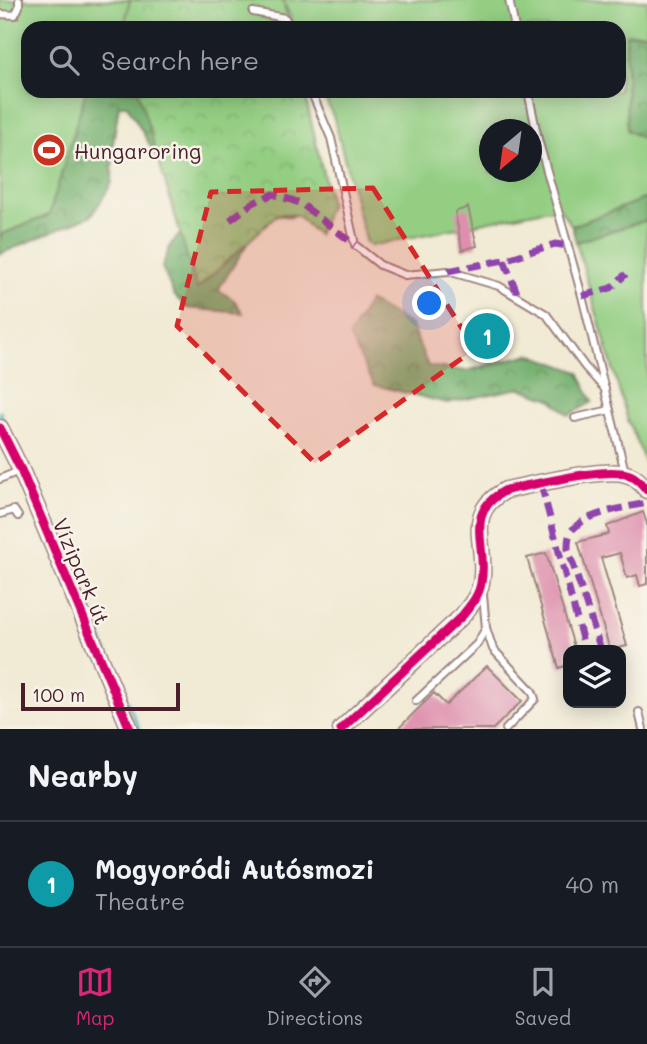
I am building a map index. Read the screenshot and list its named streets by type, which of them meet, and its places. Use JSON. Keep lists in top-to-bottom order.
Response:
{
  "streets": {
    "street": ["Vízipark út"]
  },
  "places": {
    "sports": ["Hungaroring"]
  },
  "scale_bar": "100 m",
  "north": "bottom left",
  "page": {
    "search": "Search here",
    "pins": "1",
    "scale": "100 m",
    "heading": "Nearby",
    "list": [
      {
        "mark": "1",
        "name": "Mogyoródi Autósmozi",
        "note": "Theatre",
        "value": "40 m"
      }
    ],
    "nav": ["Map", "Directions", "Saved"]
  }
}
